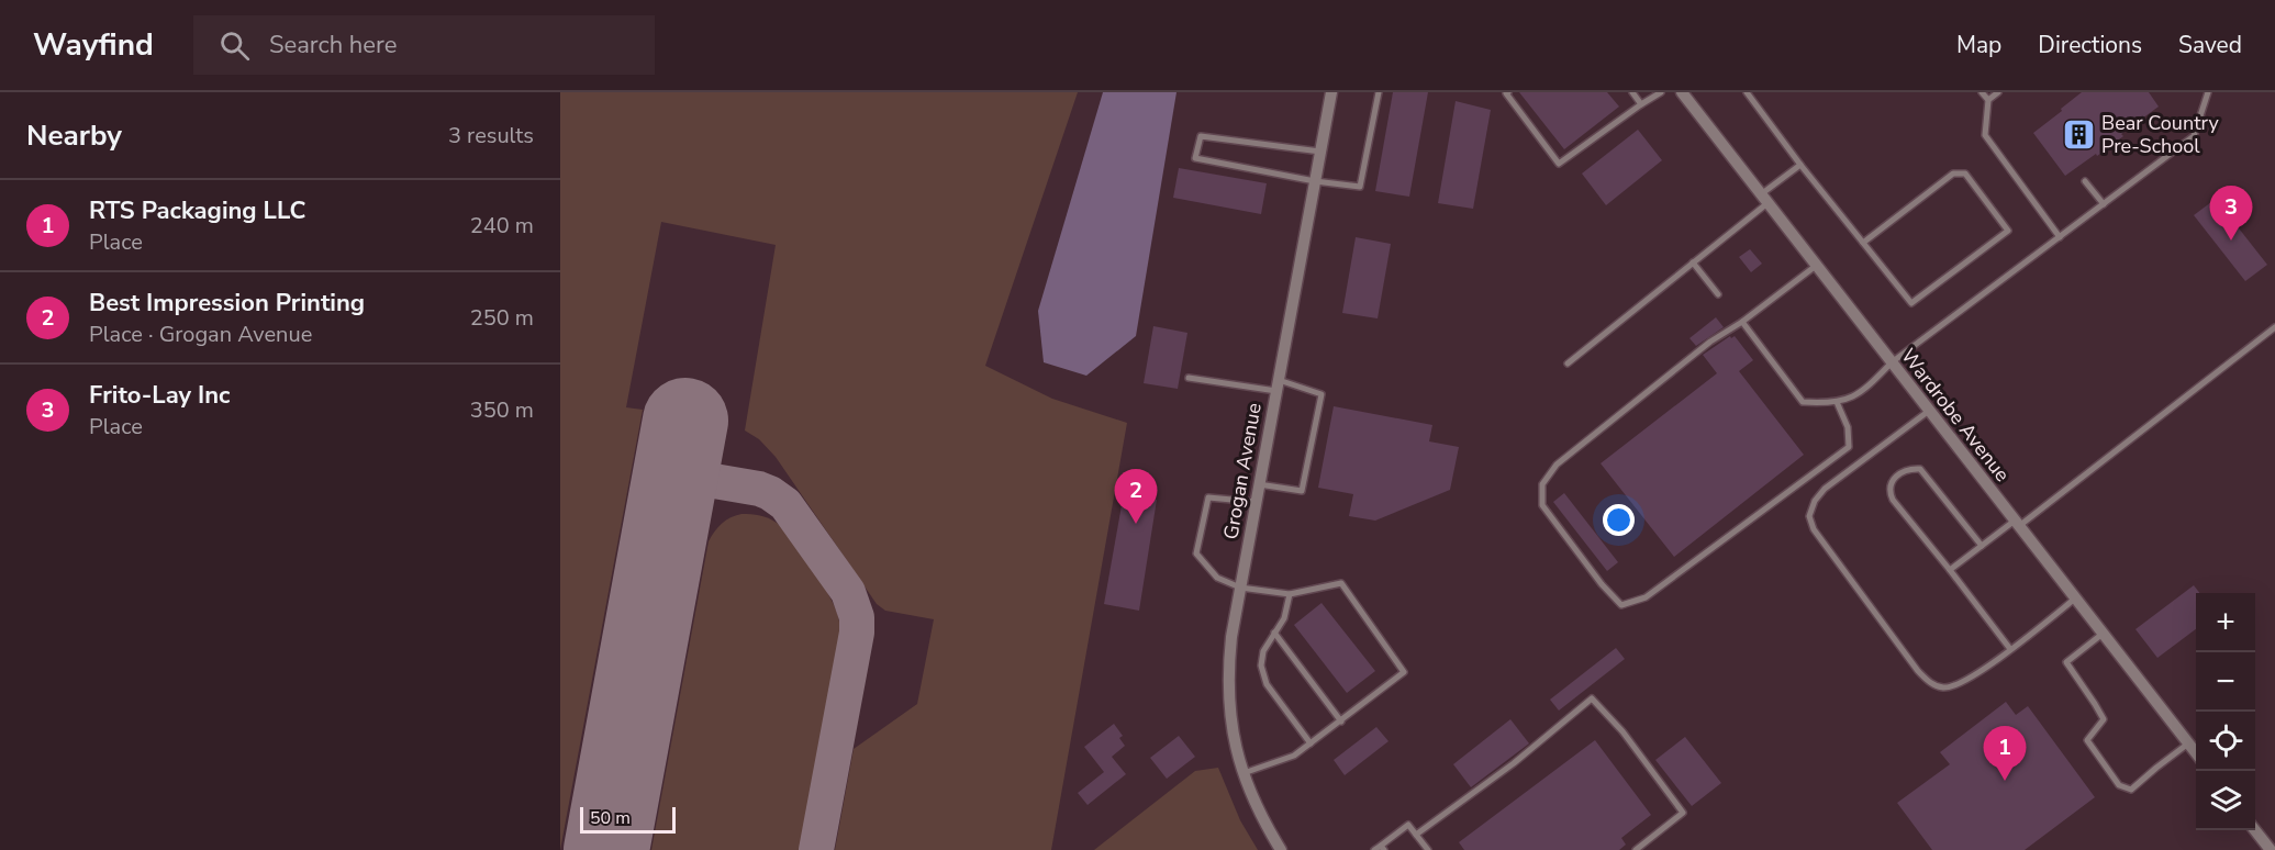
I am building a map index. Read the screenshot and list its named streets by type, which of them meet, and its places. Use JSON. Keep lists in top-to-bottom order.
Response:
{
  "streets": {
    "street": ["Wardrobe Avenue", "Grogan Avenue"]
  },
  "places": {
    "building": ["Bear Country Pre-School"]
  },
  "scale_bar": "50 m",
  "page": {
    "header": "Wayfind",
    "search": "Search here",
    "nav": ["Map", "Directions", "Saved"],
    "heading": ["Nearby", "3 results"],
    "list": [
      {
        "mark": "1",
        "name": "RTS Packaging LLC",
        "note": "Place",
        "value": "240 m"
      },
      {
        "mark": "2",
        "name": "Best Impression Printing",
        "note": "Place · Grogan Avenue",
        "value": "250 m"
      },
      {
        "mark": "3",
        "name": "Frito-Lay Inc",
        "note": "Place",
        "value": "350 m"
      }
    ],
    "pins": ["3", "2", "1"],
    "map_buttons": ["+", "−"],
    "scale": "50 m"
  }
}
